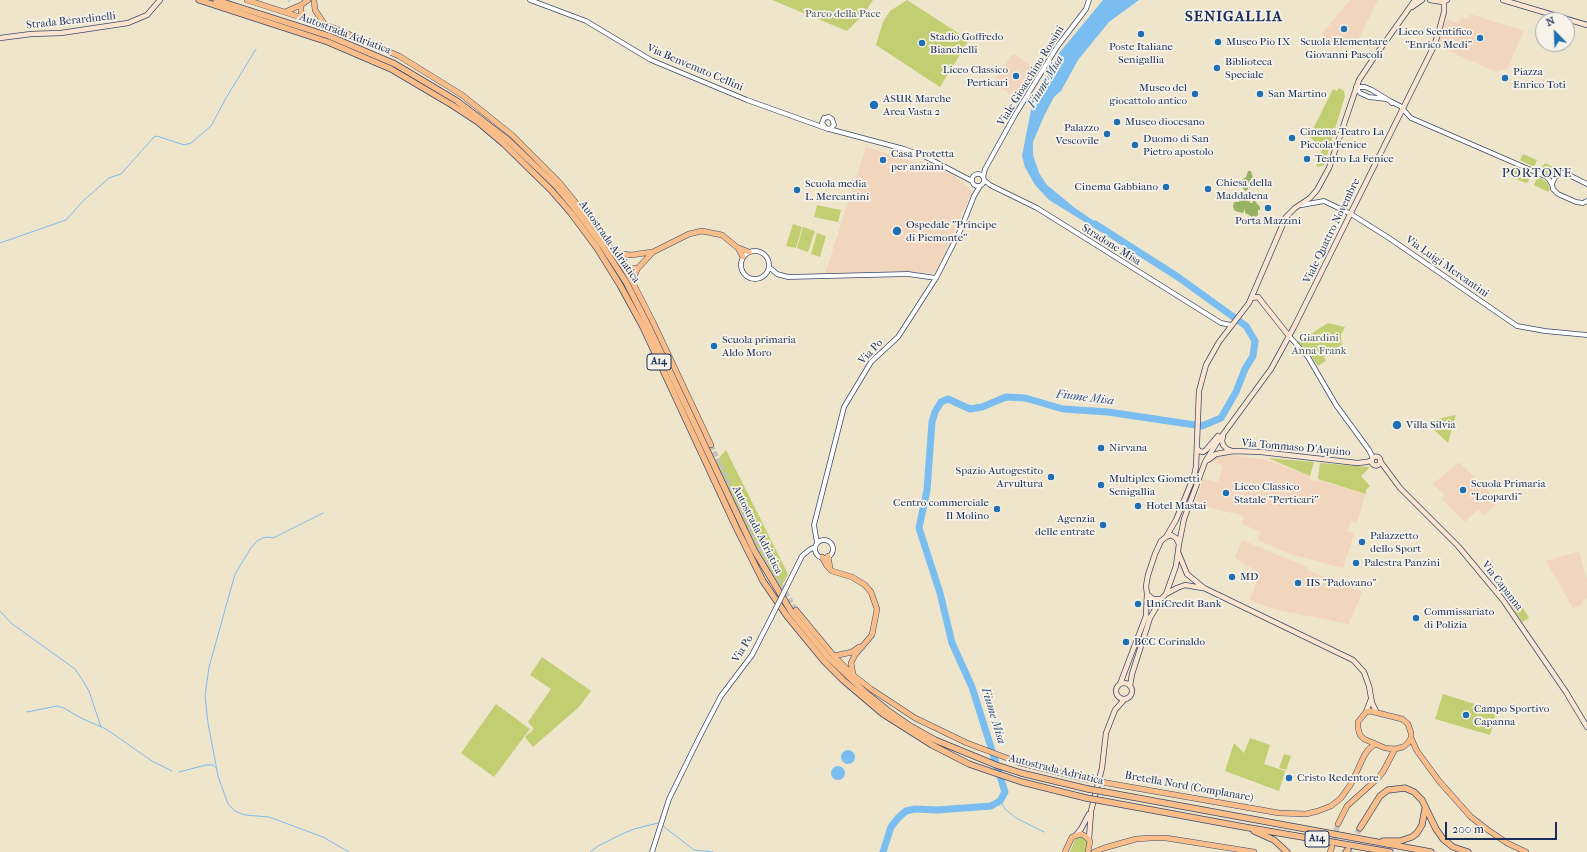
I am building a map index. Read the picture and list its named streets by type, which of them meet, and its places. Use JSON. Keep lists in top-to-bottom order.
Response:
{
  "streets": {
    "highway": ["Autostrada Adriatica", "A14"],
    "main road": [
      "Strada Berardinelli",
      "Viale Quattro Novembre",
      "Via Tommaso D'Aquino",
      "Via Capanna",
      "Bretella Nord (Complanare)"
    ],
    "street": [
      "Via Benvenuto Cellini",
      "Viale Gioacchino Rossini",
      "Stradone Misa",
      "Via Luigi Mercantini",
      "Via Po"
    ]
  },
  "crossings": [
    ["Via Benvenuto Cellini", "Viale Gioacchino Rossini"],
    ["Via Benvenuto Cellini", "Stradone Misa"],
    ["Via Benvenuto Cellini", "Via Po"],
    ["Viale Gioacchino Rossini", "Stradone Misa"],
    ["Viale Gioacchino Rossini", "Via Po"],
    ["Viale Quattro Novembre", "Via Luigi Mercantini"],
    ["Stradone Misa", "Via Po"],
    ["Via Tommaso D'Aquino", "Via Capanna"]
  ],
  "districts": ["SENIGALLIA", "PORTONE"],
  "water": ["Fiume Misa"],
  "parks": ["Parco della Pace", "Giardini Anna Frank"],
  "places": [
    "Scuola Elementare Giovanni Pascoli",
    "Poste Italiane Senigallia",
    "Liceo Scentifico \"Enrico Medi\"",
    "Museo Pio IX",
    "Stadio Goffredo Bianchelli",
    "Biblioteca Speciale",
    "Liceo Classico Perticari",
    "Piazza Enrico Toti",
    "Museo del giocattolo antico",
    "San Martino",
    "ASUR Marche Area Vasta 2",
    "Museo diocesano",
    "Palazzo Vescovile",
    "Cinema Teatro La Piccola Fenice",
    "Duomo di San Pietro apostolo",
    "Teatro La Fenice",
    "Casa Protetta per anziani",
    "Cinema Gabbiano",
    "Chiesa della Maddalena",
    "Scuola media L. Mercantini",
    "Porta Mazzini",
    "Ospedale \"Principe di Piemonte\"",
    "Scuola primaria Aldo Moro",
    "Villa Silvia",
    "Nirvana",
    "Spazio Autogestito Arvultura",
    "Multiplex Giometti Senigallia",
    "Scuola Primaria \"Leopardi\"",
    "Liceo Classico Statale \"Perticari\"",
    "Hotel Mastai",
    "Centro commerciale Il Molino",
    "Agenzia delle entrate",
    "Palazzetto dello Sport",
    "Palestra Panzini",
    "MD",
    "IIS \"Padovano\"",
    "UniCredit Bank",
    "Commissariato di Polizia",
    "BCC Corinaldo",
    "Campo Sportivo Capanna",
    "Cristo Redentore"
  ],
  "scale_bar": "200 m",
  "north": "top left"
}
